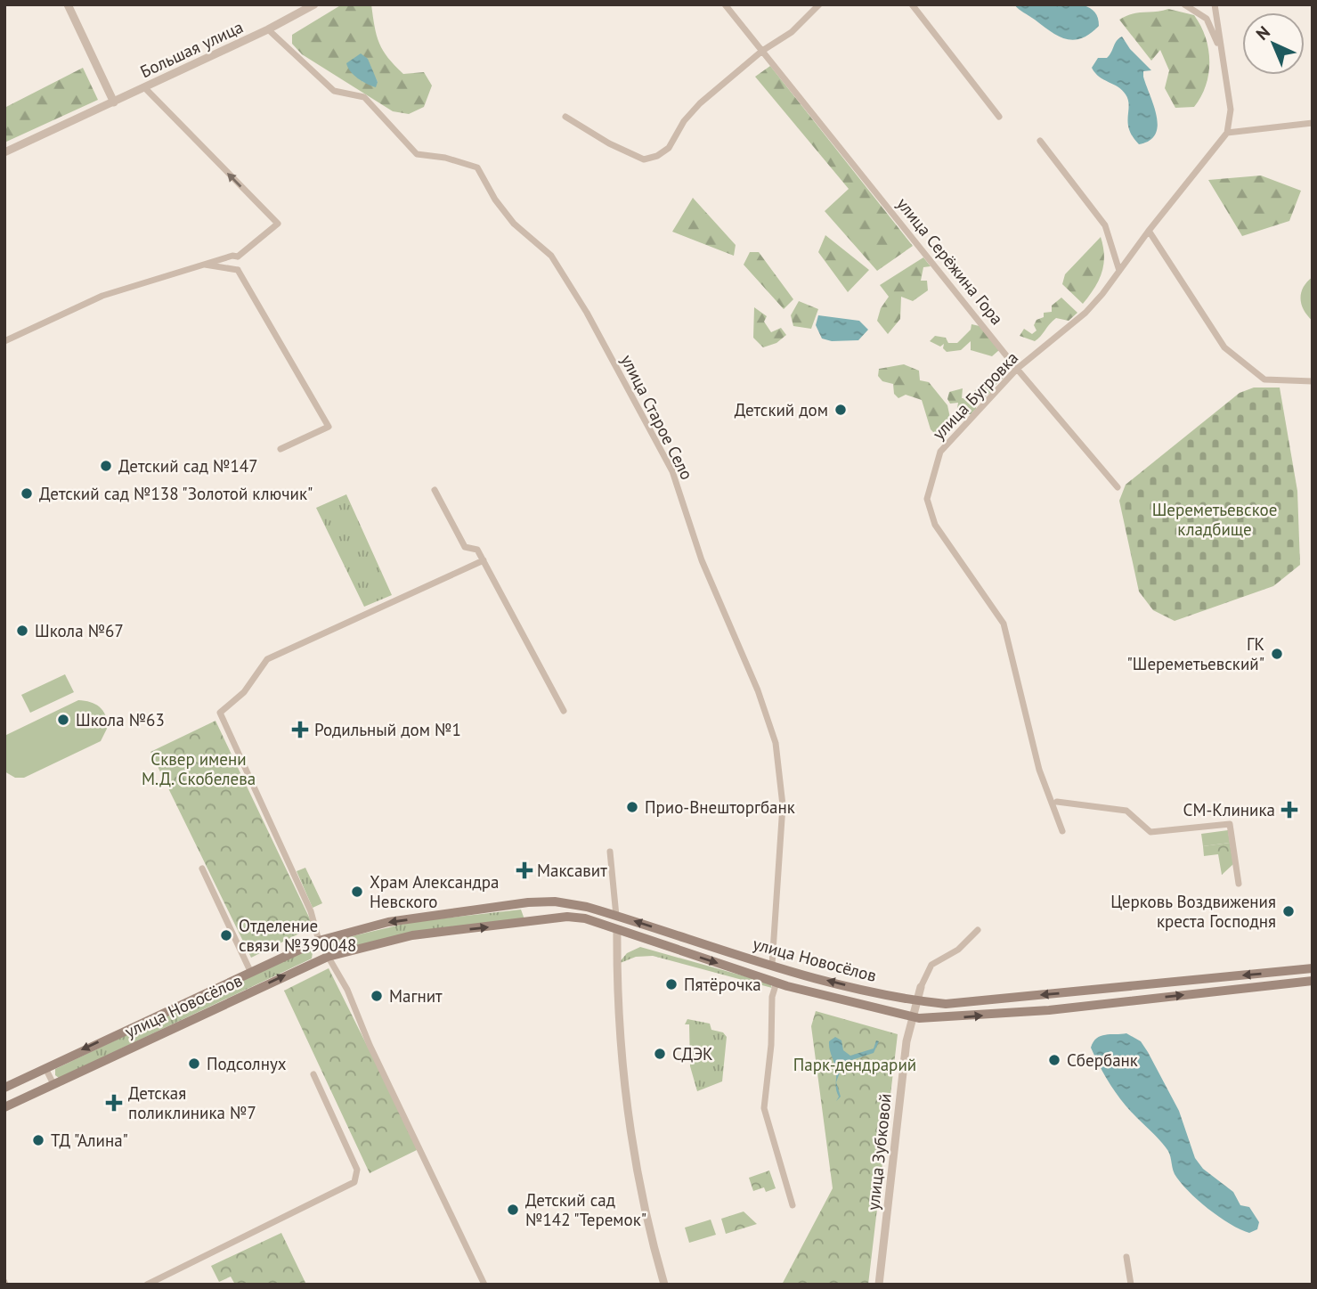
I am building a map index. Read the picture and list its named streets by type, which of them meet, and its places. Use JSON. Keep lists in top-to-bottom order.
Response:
{
  "streets": {
    "main road": ["улица Новосёлов"],
    "street": [
      "Большая улица",
      "улица Серёжина Гора",
      "улица Бугровка",
      "улица Старое Село",
      "улица Зубковой"
    ]
  },
  "crossings": [
    ["Большая улица", "улица Старое Село"],
    ["улица Серёжина Гора", "улица Бугровка"],
    ["улица Старое Село", "улица Новосёлов"],
    ["улица Новосёлов", "улица Зубковой"]
  ],
  "parks": ["Шереметьевское кладбище", "Сквер имени М.Д. Скобелева", "Парк-дендрарий"],
  "places": {
    "other": [
      "Детский дом",
      "Детский сад №147",
      "Детский сад №138 \"Золотой ключик\"",
      "Школа №67",
      "ГК \"Шереметьевский\"",
      "Школа №63",
      "Прио-Внешторгбанк",
      "Храм Александра Невского",
      "Церковь Воздвижения креста Господня",
      "Отделение связи №390048",
      "Пятёрочка",
      "Магнит",
      "СДЭК",
      "Сбербанк",
      "Подсолнух",
      "ТД \"Алина\"",
      "Детский сад №142 \"Теремок\""
    ],
    "health": [
      "Родильный дом №1",
      "СМ-Клиника",
      "Максавит",
      "Детская поликлиника №7"
    ]
  },
  "north": "top left"
}
